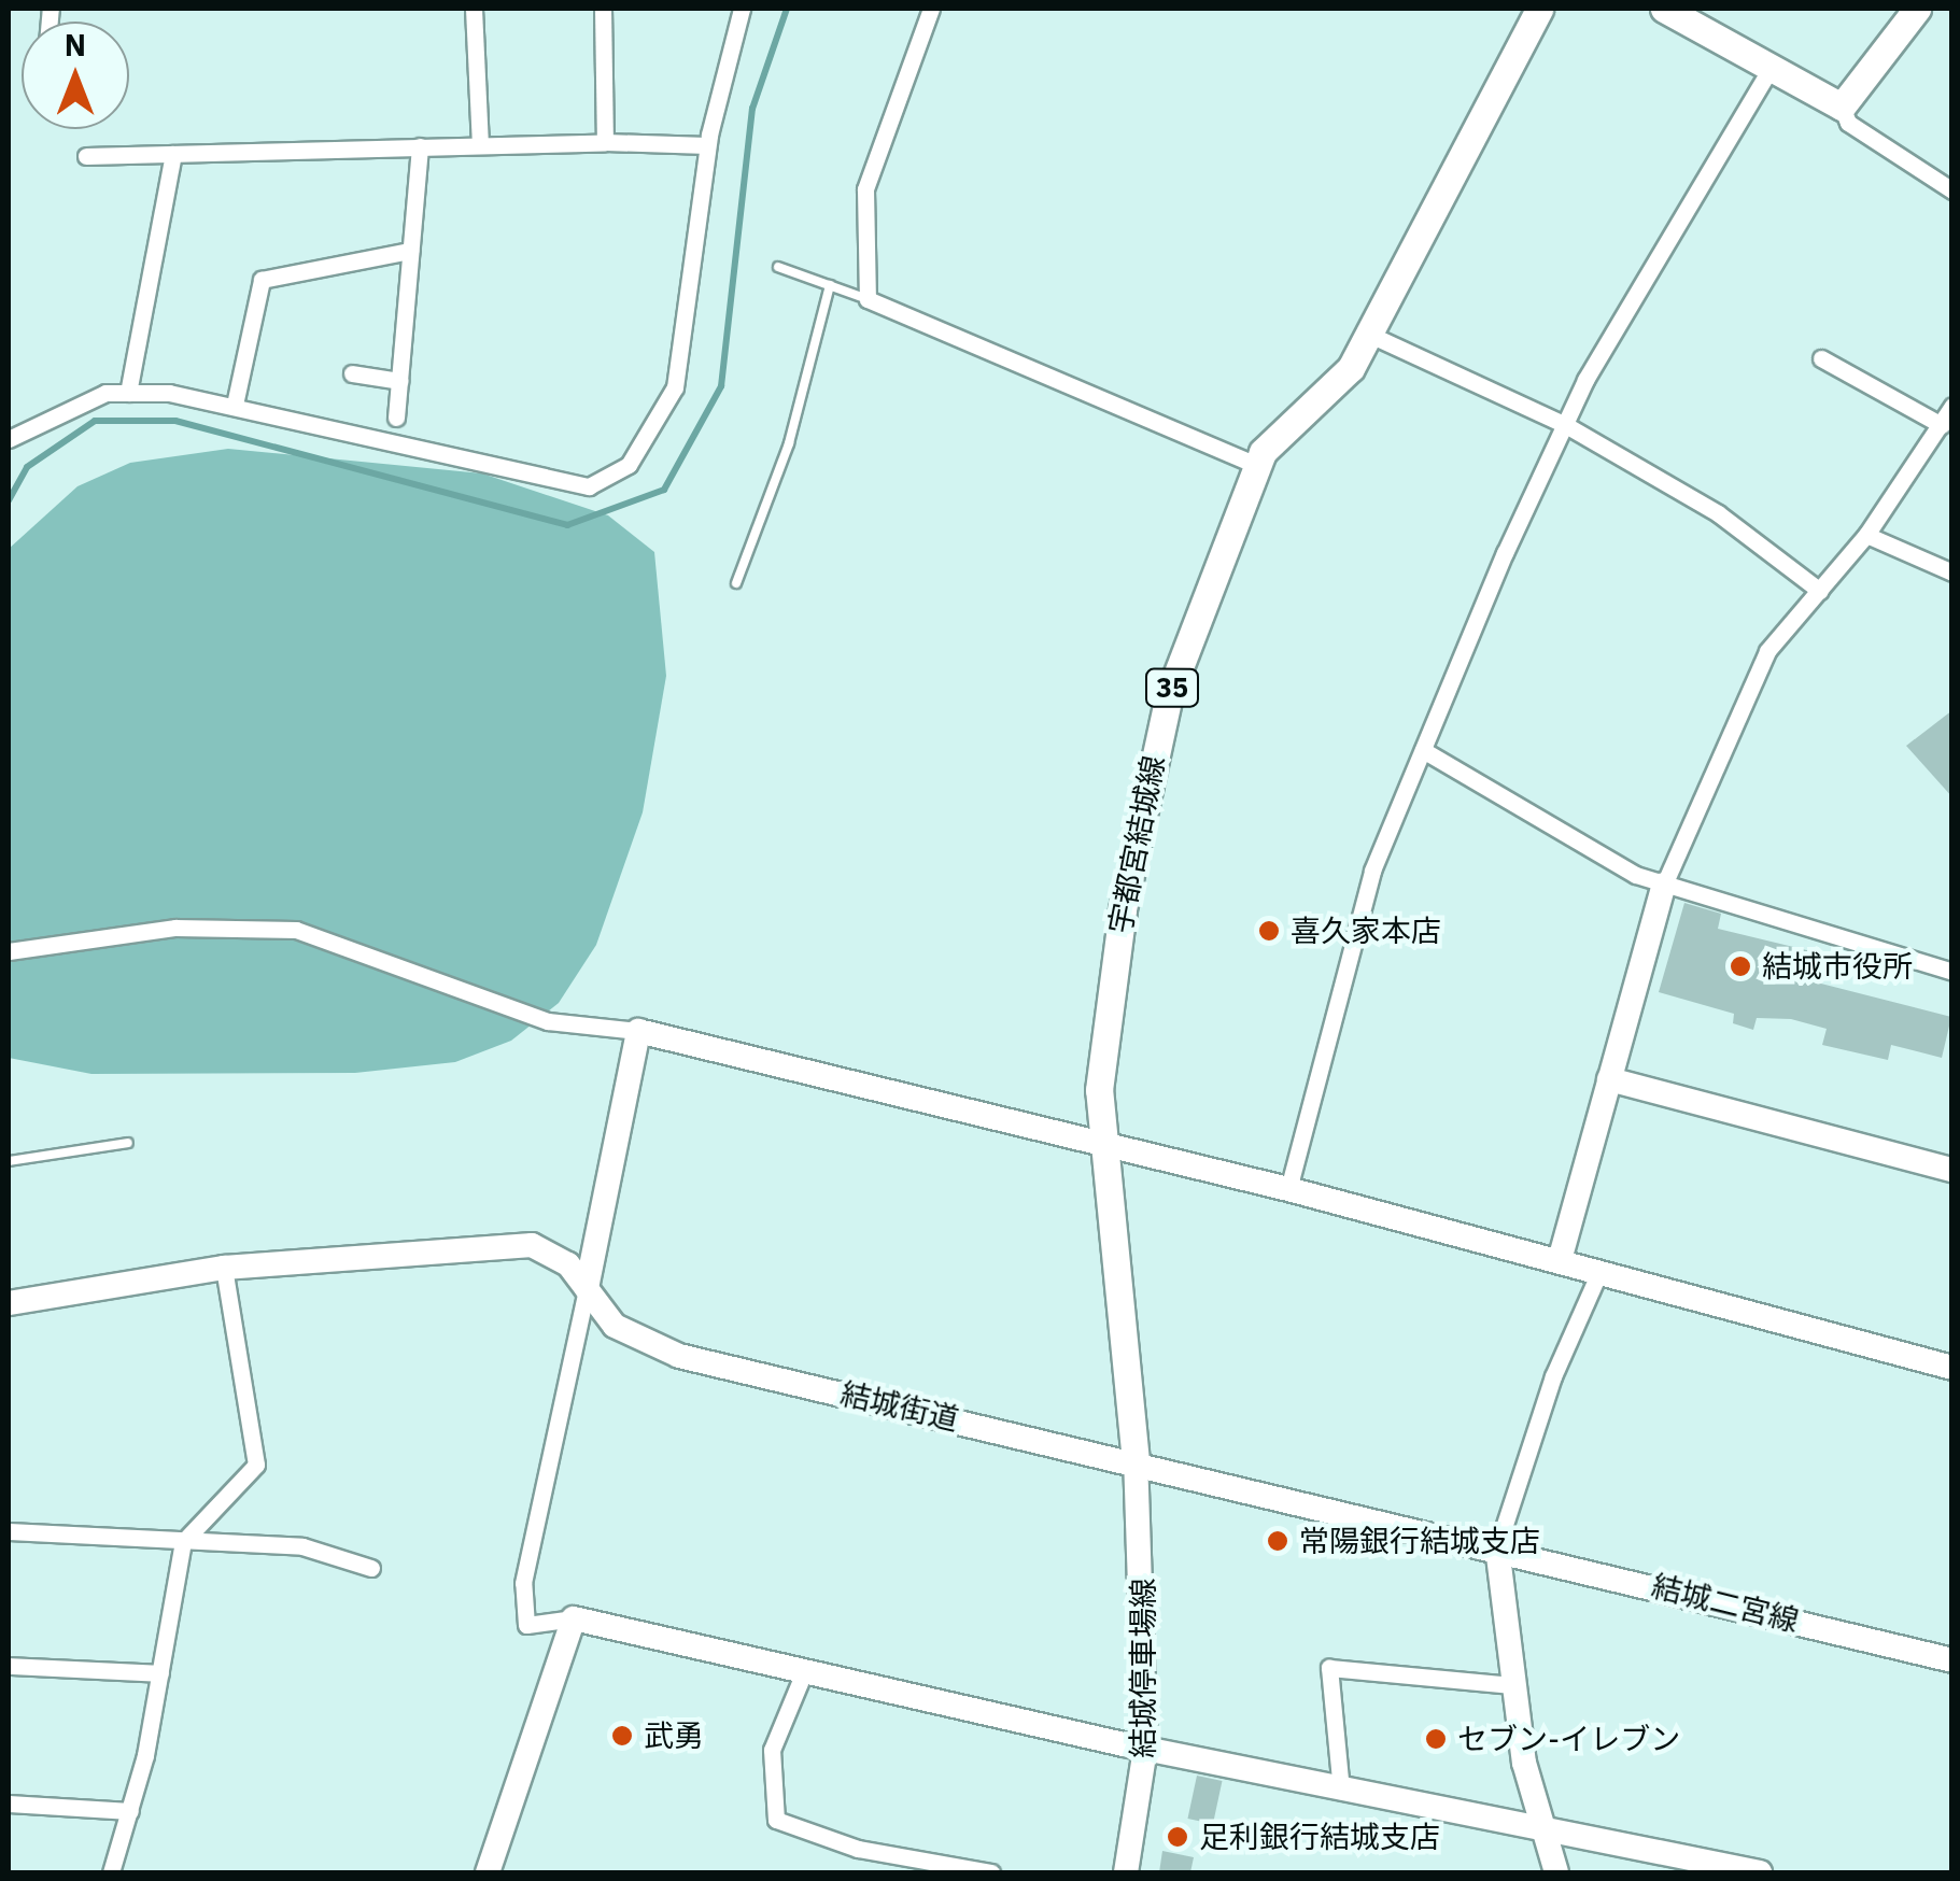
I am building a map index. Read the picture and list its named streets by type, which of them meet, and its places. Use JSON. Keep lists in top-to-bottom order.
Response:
{
  "streets": {
    "main road": ["35", "宇都宮結城線"],
    "street": ["結城街道", "結城二宮線", "結城停車場線"]
  },
  "crossings": [
    ["宇都宮結城線", "結城街道"],
    ["宇都宮結城線", "結城停車場線"],
    ["結城街道", "結城二宮線"],
    ["結城街道", "結城停車場線"]
  ],
  "places": [
    "喜久家本店",
    "結城市役所",
    "常陽銀行結城支店",
    "武勇",
    "セブン-イレブン",
    "足利銀行結城支店"
  ],
  "north": "top"
}
